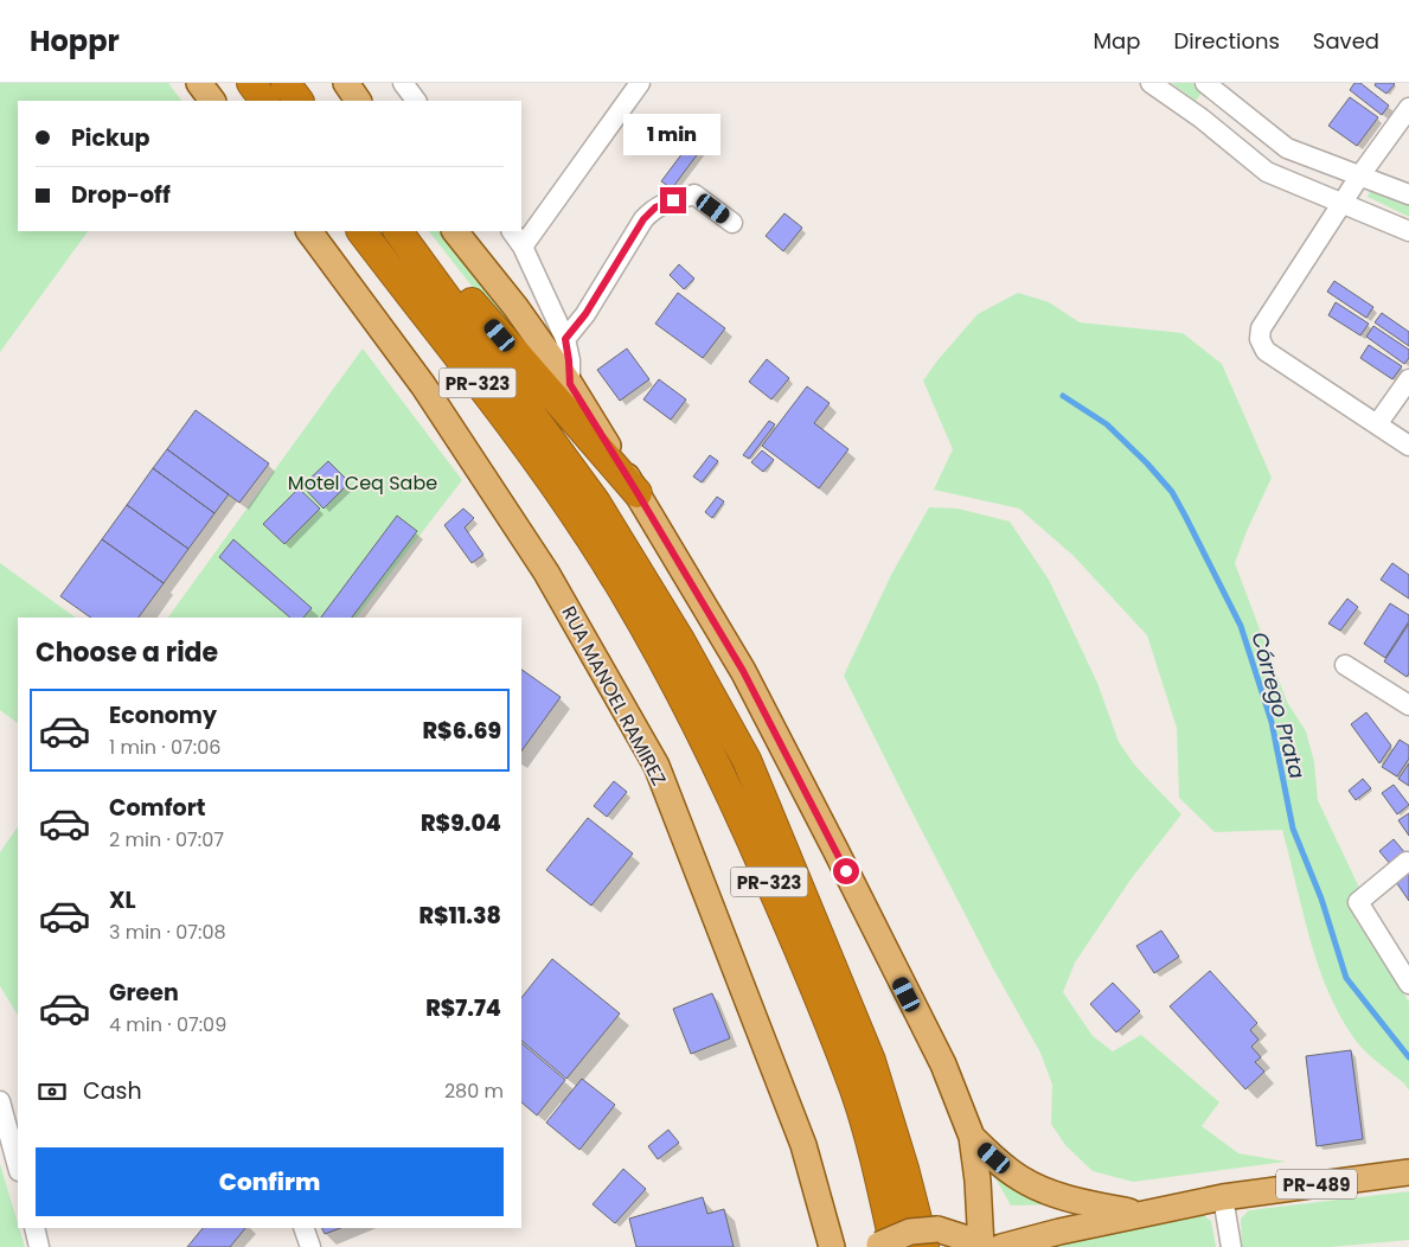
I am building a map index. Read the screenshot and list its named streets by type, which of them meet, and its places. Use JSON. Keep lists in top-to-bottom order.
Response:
{
  "streets": {
    "highway": ["PR-323"],
    "main road": ["RUA MANOEL RAMIREZ", "PR-489"]
  },
  "water": ["Córrego Prata"],
  "parks": ["Motel Ceq Sabe"],
  "page": {
    "header": "Hoppr",
    "nav": ["Map", "Directions", "Saved"],
    "banner": ["Pickup", "Drop-off"],
    "bubble": "1 min",
    "heading": "Choose a ride",
    "list": [
      {
        "name": "Economy",
        "note": "1 min · 07:06",
        "value": "R$6.69"
      },
      {
        "name": "Comfort",
        "note": "2 min · 07:07",
        "value": "R$9.04"
      },
      {
        "name": "XL",
        "note": "3 min · 07:08",
        "value": "R$11.38"
      },
      {
        "name": "Green",
        "note": "4 min · 07:09",
        "value": "R$7.74"
      }
    ],
    "pay": ["Cash", "280 m"],
    "buttons": "Confirm"
  }
}
